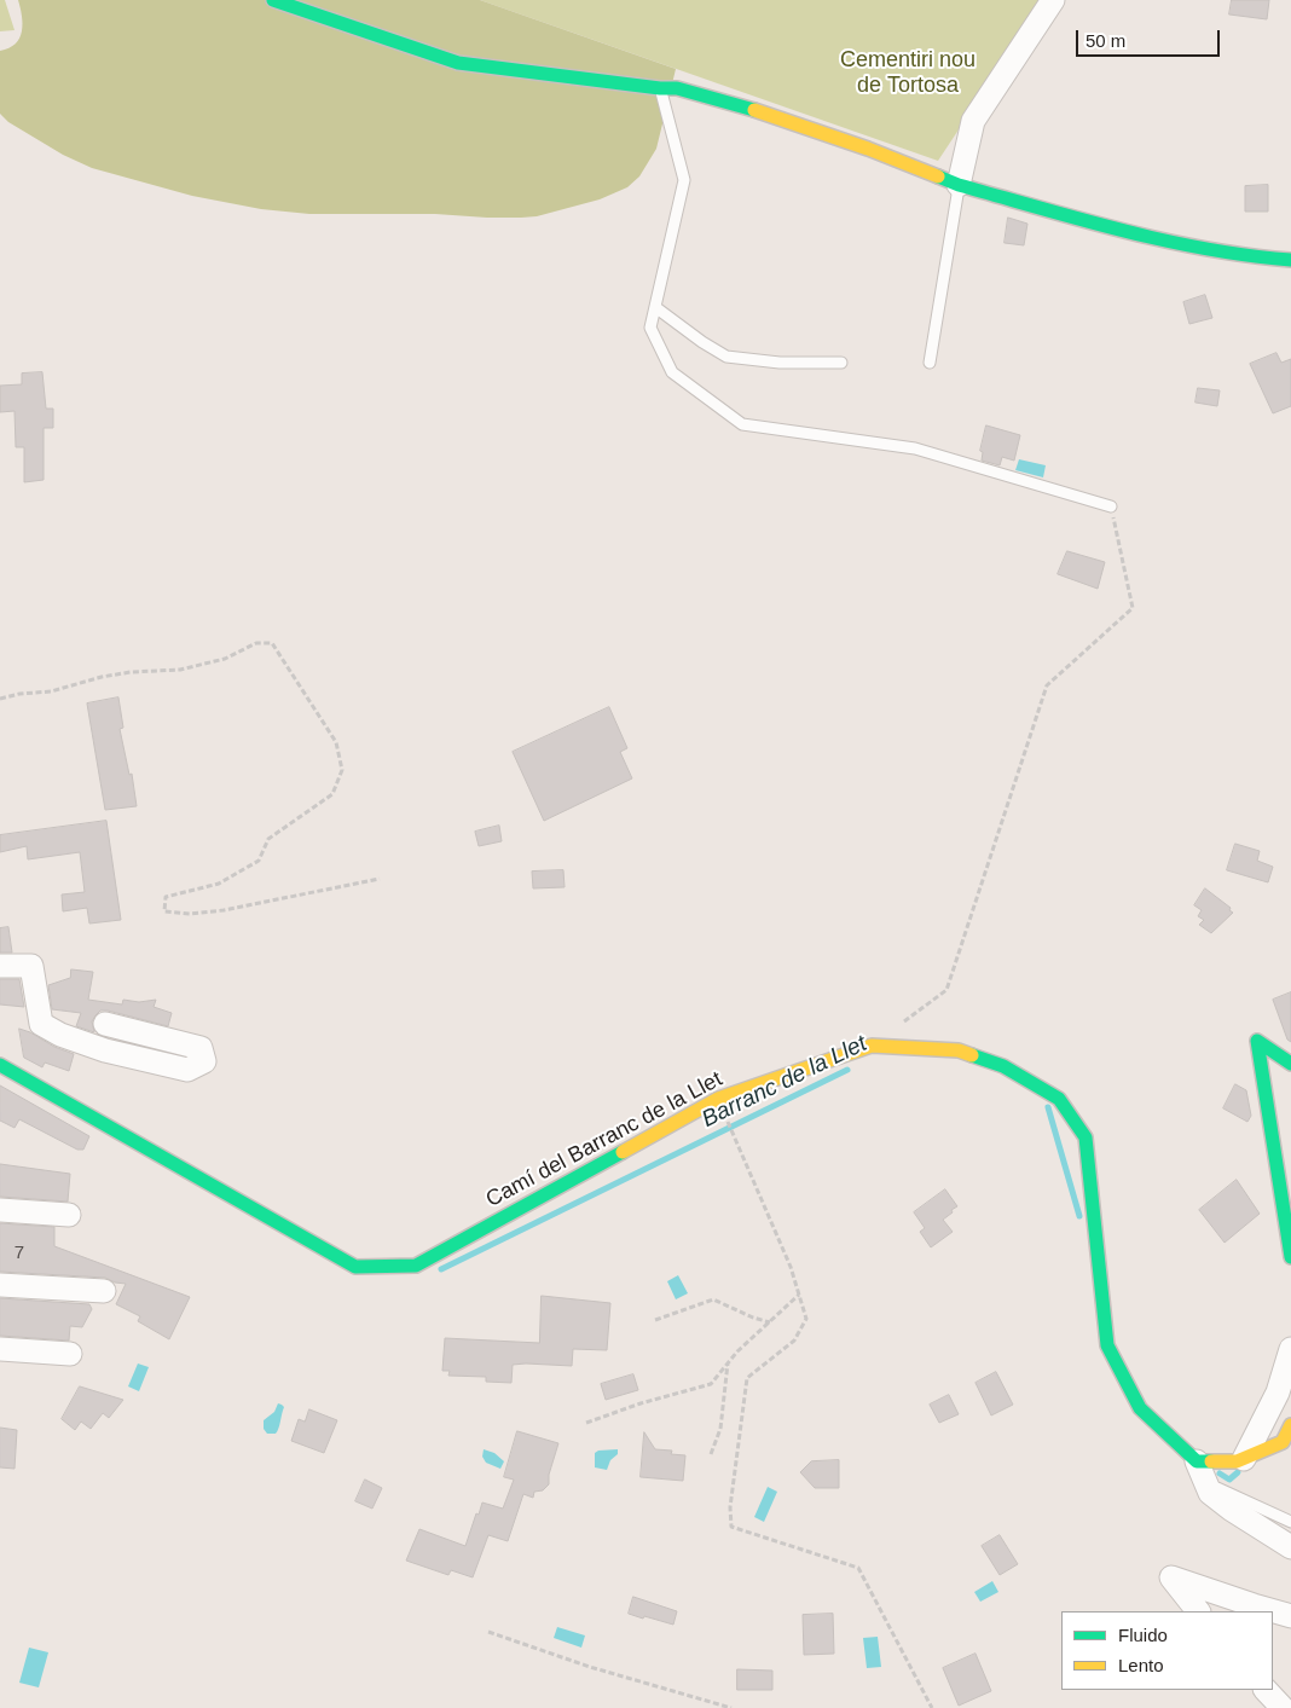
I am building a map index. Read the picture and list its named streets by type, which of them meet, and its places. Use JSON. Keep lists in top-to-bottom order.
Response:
{
  "streets": {
    "street": ["Camí del Barranc de la Llet"]
  },
  "water": ["Barranc de la Llet"],
  "parks": ["Cementiri nou de Tortosa"],
  "house_numbers": ["7"],
  "legend": ["Fluido", "Lento"],
  "scale_bar": "50 m"
}
